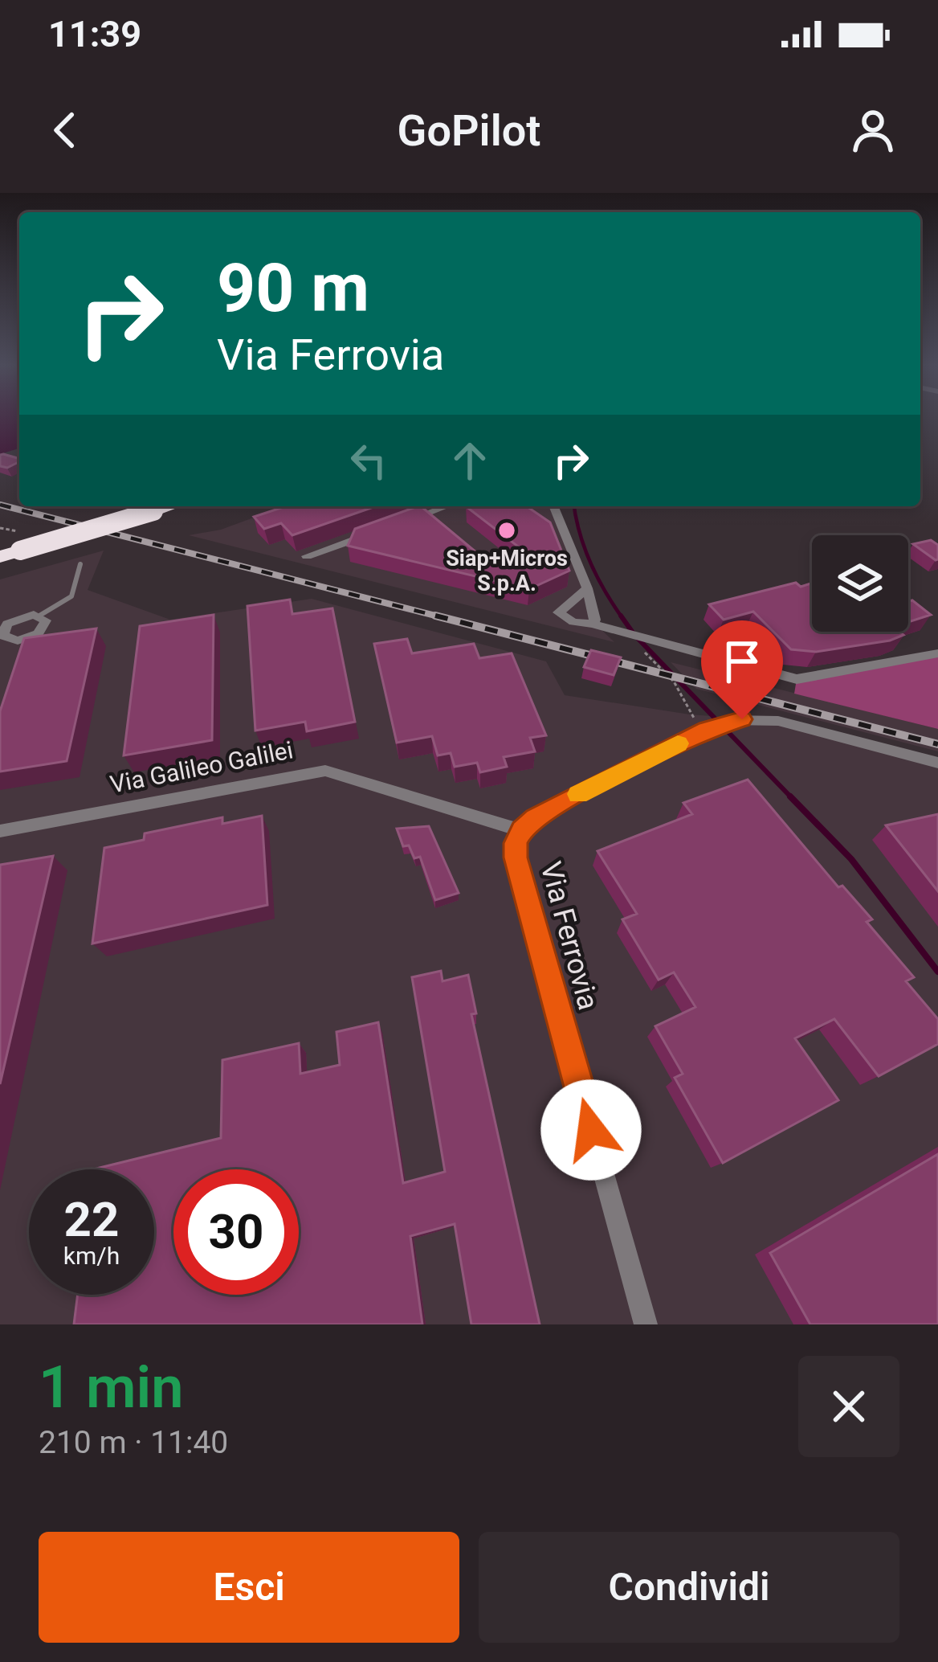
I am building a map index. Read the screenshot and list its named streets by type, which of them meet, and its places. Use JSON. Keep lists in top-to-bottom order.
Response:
{
  "streets": {
    "street": ["Via Galileo Galilei", "Via Ferrovia"]
  },
  "crossings": [
    ["Via Galileo Galilei", "Via Ferrovia"]
  ],
  "places": ["Siap+Micros S.p.A."],
  "page": {
    "status": "11:39",
    "header": "GoPilot",
    "turn": ["90 m", "Via Ferrovia"],
    "speed": "22 km/h",
    "limit": "30",
    "heading": ["1 min", "210 m · 11:40"],
    "buttons": ["Esci", "Condividi"]
  }
}
